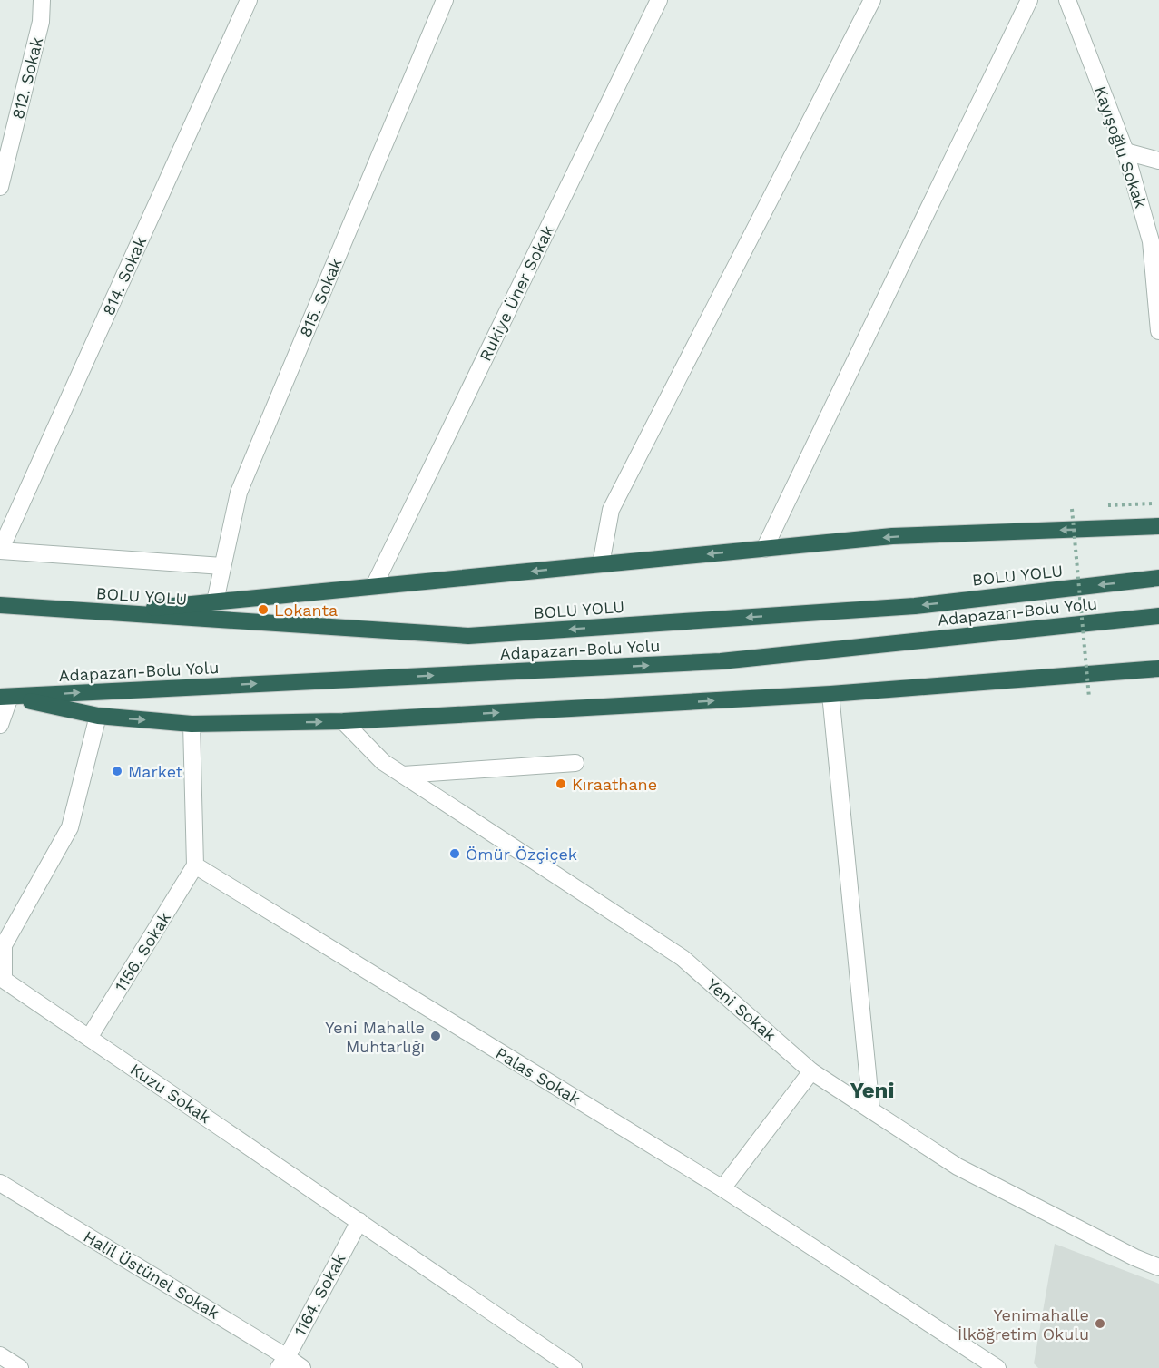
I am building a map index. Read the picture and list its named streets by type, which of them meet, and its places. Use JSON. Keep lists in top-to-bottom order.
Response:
{
  "streets": {
    "highway": ["BOLU YOLU", "Adapazarı-Bolu Yolu"],
    "street": [
      "812. Sokak",
      "Kayışoğlu Sokak",
      "814. Sokak",
      "Rukiye Üner Sokak",
      "815. Sokak",
      "1156. Sokak",
      "Yeni Sokak",
      "Palas Sokak",
      "Kuzu Sokak",
      "Halil Üstünel Sokak",
      "1164. Sokak"
    ]
  },
  "crossings": [
    ["1156. Sokak", "Palas Sokak"],
    ["1156. Sokak", "Kuzu Sokak"],
    ["Kuzu Sokak", "1164. Sokak"],
    ["Halil Üstünel Sokak", "1164. Sokak"]
  ],
  "districts": ["Yeni"],
  "places": [
    "Lokanta",
    "Market",
    "Kıraathane",
    "Ömür Özçiçek",
    "Yeni Mahalle Muhtarlığı",
    "Yenimahalle İlköğretim Okulu"
  ]
}
